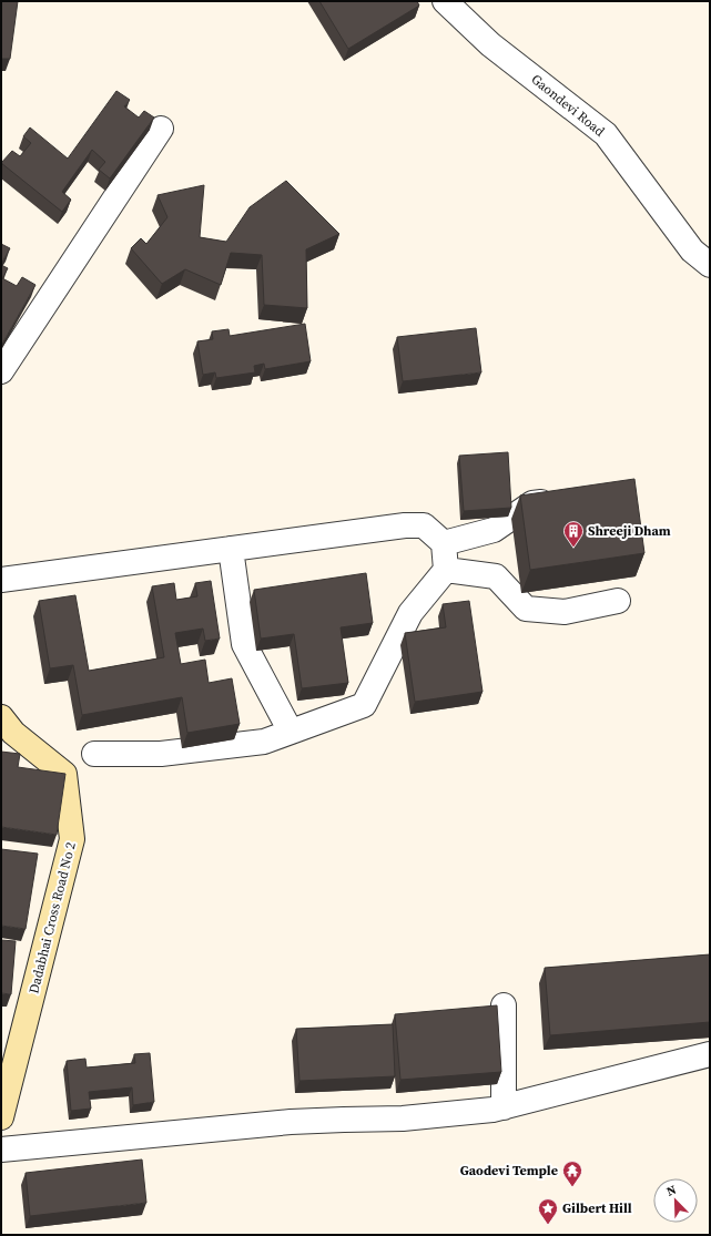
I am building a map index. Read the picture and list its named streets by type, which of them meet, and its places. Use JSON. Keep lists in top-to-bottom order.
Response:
{
  "streets": {
    "street": ["Gaondevi Road", "Dadabhai Cross Road No 2"]
  },
  "places": {
    "building": ["Shreeji Dham"],
    "temple": ["Gaodevi Temple"],
    "place": ["Gilbert Hill"]
  },
  "north": "top left"
}
